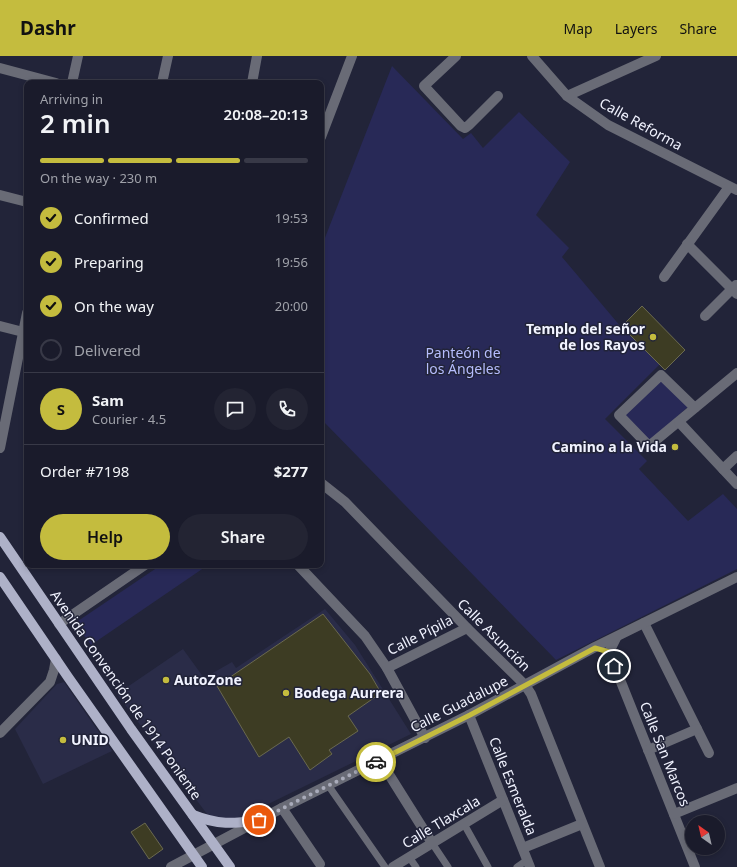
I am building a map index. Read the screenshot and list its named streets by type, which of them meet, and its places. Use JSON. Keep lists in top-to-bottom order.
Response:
{
  "streets": {
    "main road": ["Avenida Convención de 1914 Poniente"],
    "street": [
      "Calle Reforma",
      "Calle Pípila",
      "Calle Asunción",
      "Calle Guadalupe",
      "Calle San Marcos",
      "Calle Esmeralda",
      "Calle Tlaxcala"
    ]
  },
  "crossings": [
    ["Calle Pípila", "Calle Asunción"],
    ["Calle Asunción", "Calle Guadalupe"],
    ["Avenida Convención de 1914 Poniente", "Calle Guadalupe"],
    ["Calle Guadalupe", "Calle Esmeralda"],
    ["Calle Esmeralda", "Calle Tlaxcala"]
  ],
  "parks": ["Panteón de los Ángeles"],
  "places": [
    "Templo del señor de los Rayos",
    "Camino a la Vida",
    "AutoZone",
    "Bodega Aurrera",
    "UNID"
  ],
  "north": "top left",
  "page": {
    "header": "Dashr",
    "nav": ["Map", "Layers", "Share"],
    "heading": ["2 min", "Arriving in", "20:08–20:13"],
    "panel": [
      "Sam",
      "Courier · 4.5",
      "Order #7198",
      "$277"
    ],
    "bar": "On the way · 230 m",
    "list": [
      ["Confirmed", "19:53"],
      ["Preparing", "19:56"],
      ["On the way", "20:00"],
      "Delivered"
    ],
    "round": "S",
    "buttons": ["Help", "Share"]
  }
}
